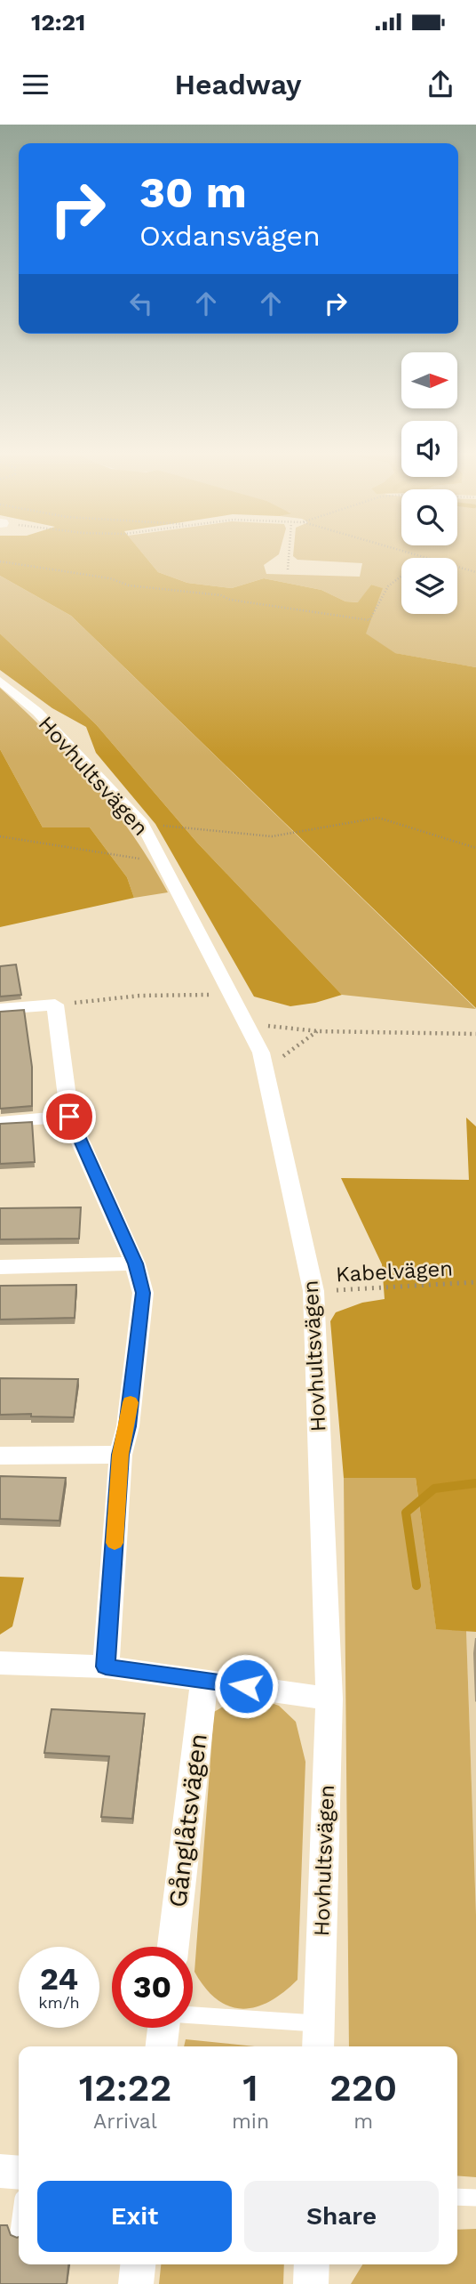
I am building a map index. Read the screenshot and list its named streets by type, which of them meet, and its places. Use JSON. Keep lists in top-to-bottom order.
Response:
{
  "streets": {
    "street": ["Hovhultsvägen", "Gånglåtsvägen"],
    "path": ["Kabelvägen"]
  },
  "crossings": [
    ["Hovhultsvägen", "Kabelvägen"]
  ],
  "north": "right",
  "page": {
    "status": "12:21",
    "header": "Headway",
    "turn": ["30 m", "Oxdansvägen"],
    "speed": "24 km/h",
    "limit": "30",
    "eta": [
      "12:22",
      "Arrival",
      "1",
      "min",
      "220",
      "m"
    ],
    "buttons": ["Exit", "Share"]
  }
}
